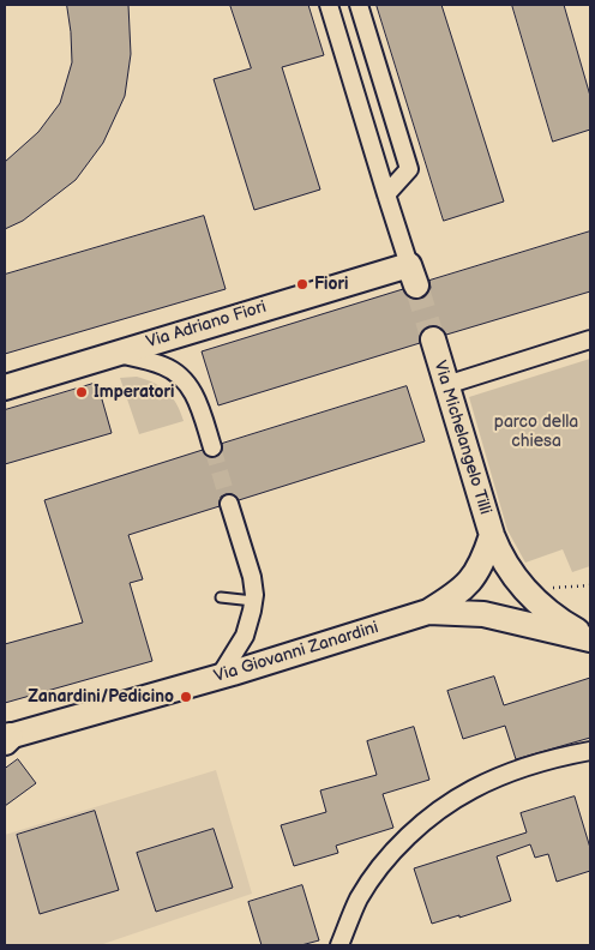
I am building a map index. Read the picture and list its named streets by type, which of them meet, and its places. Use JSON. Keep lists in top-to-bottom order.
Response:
{
  "streets": {
    "street": ["Via Adriano Fiori", "Via Michelangelo Tilli", "Via Giovanni Zanardini"]
  },
  "crossings": [
    ["Via Michelangelo Tilli", "Via Giovanni Zanardini"]
  ],
  "parks": ["parco della chiesa"],
  "places": ["Fiori", "Imperatori", "Zanardini/Pedicino"]
}
